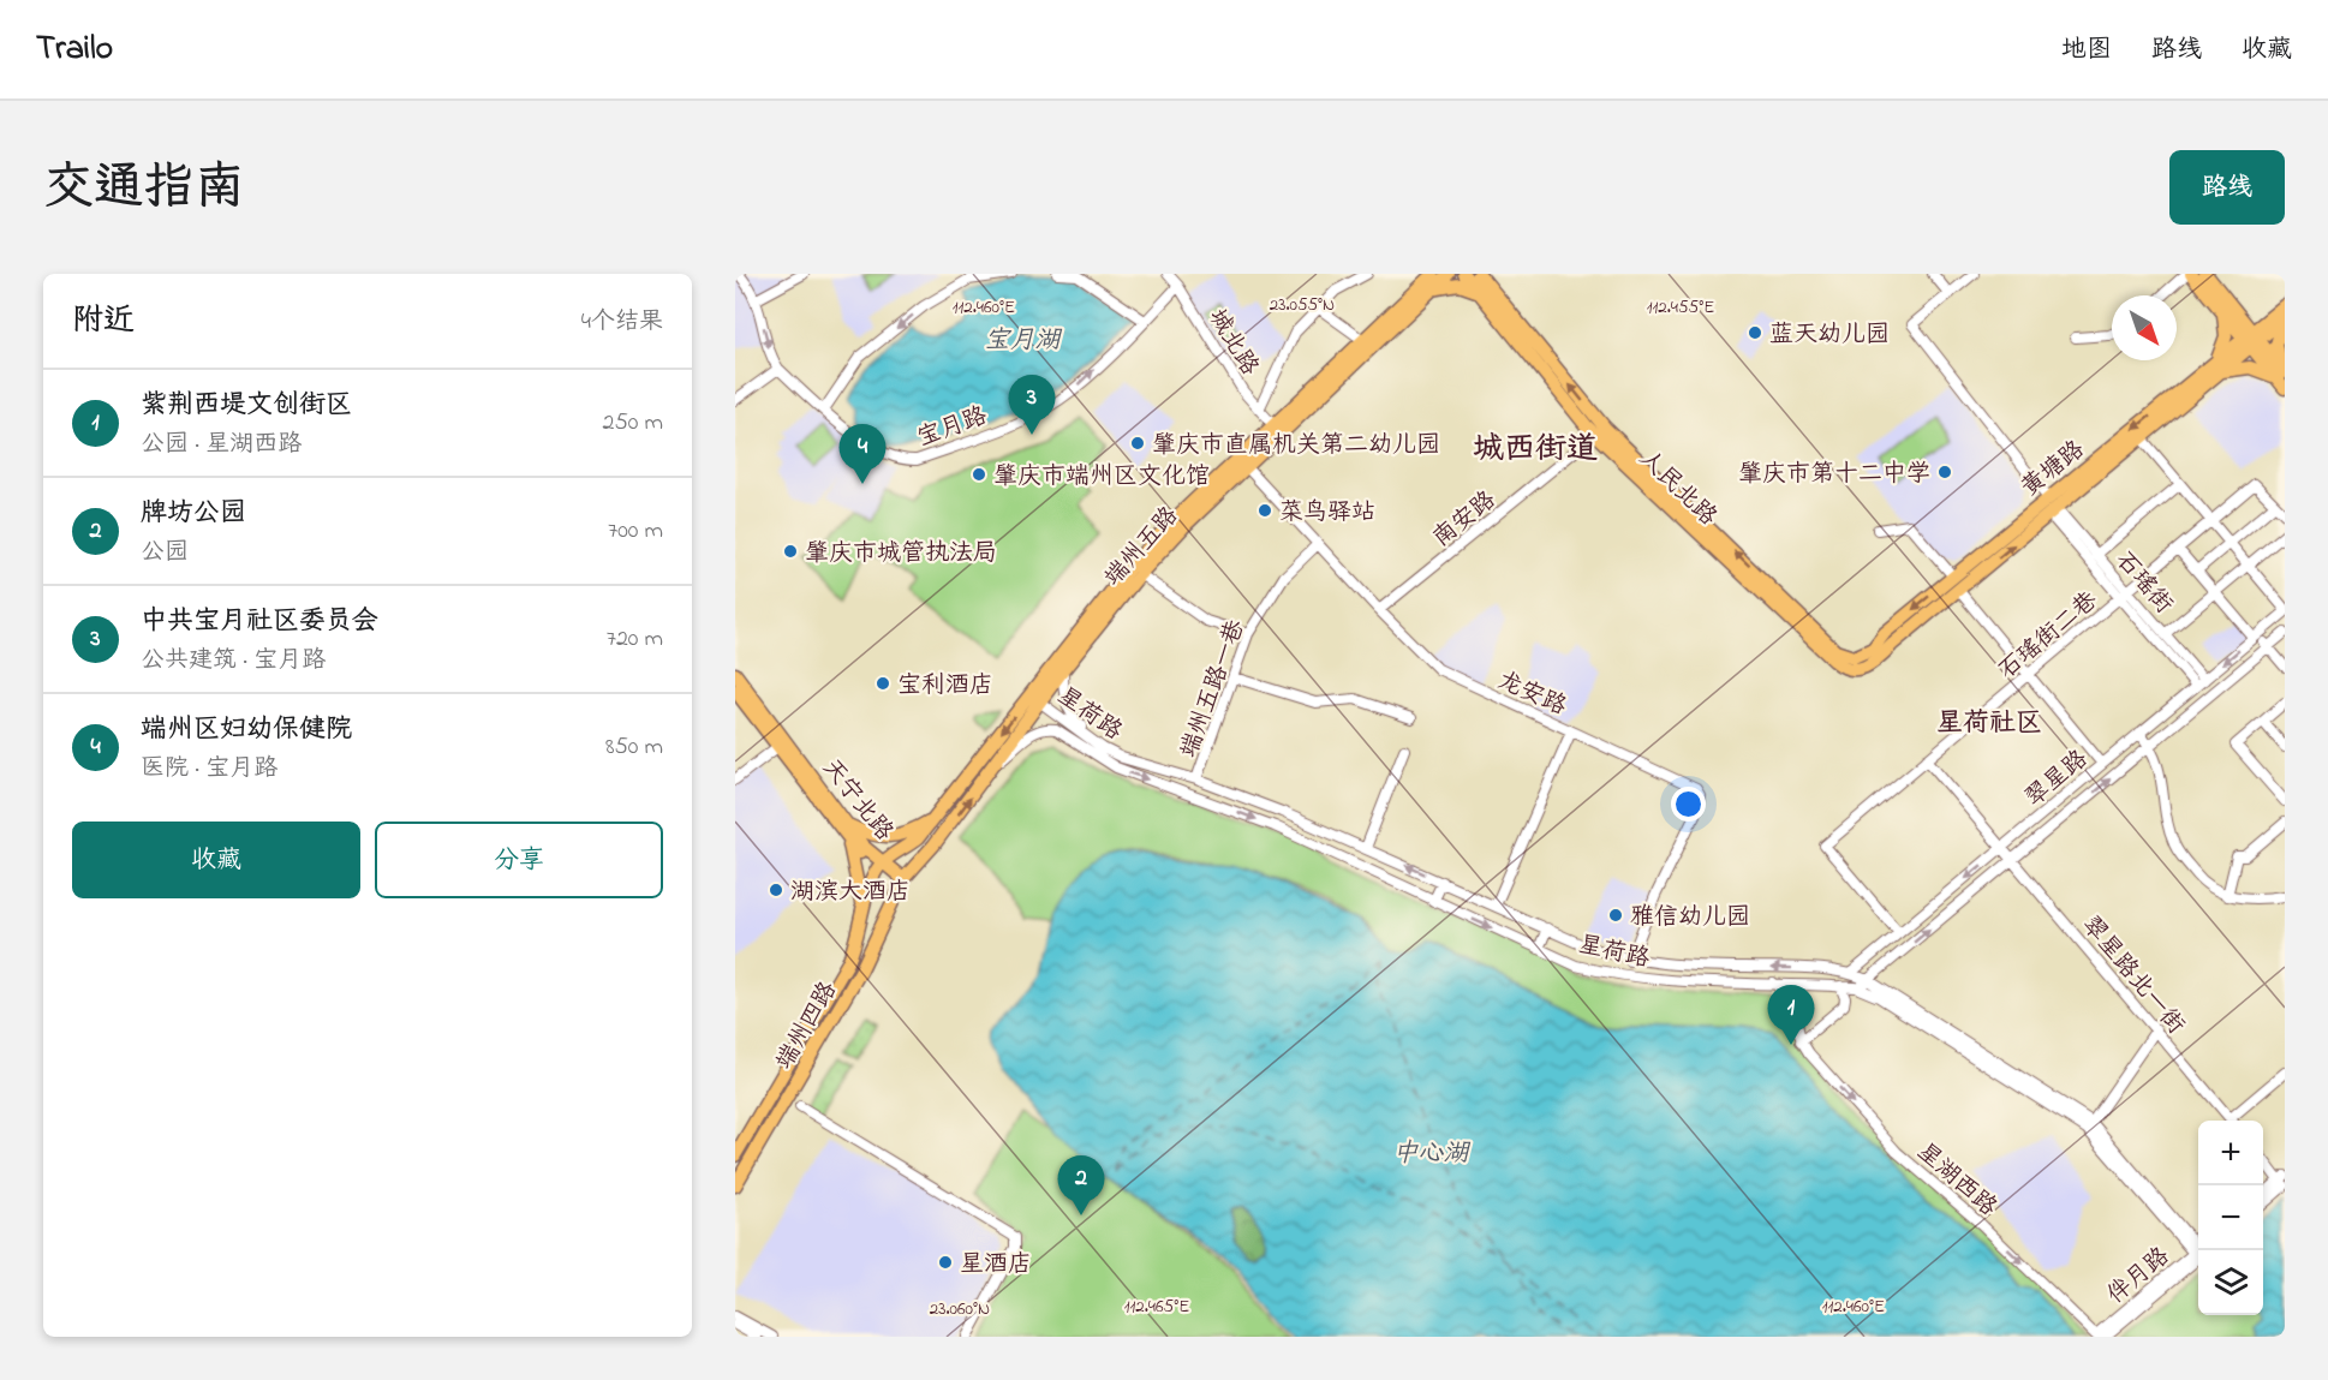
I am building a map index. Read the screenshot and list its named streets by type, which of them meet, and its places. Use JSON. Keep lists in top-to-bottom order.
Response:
{
  "streets": {
    "main road": [
      "黄塘路",
      "人民北路",
      "端州五路",
      "天宁北路",
      "端州四路"
    ],
    "street": [
      "城北路",
      "宝月路",
      "南安路",
      "石瑶街",
      "石瑶街二巷",
      "端州五路一巷",
      "龙安路",
      "星荷路",
      "翠星路",
      "翠星路北一街",
      "星湖西路",
      "伴月路"
    ]
  },
  "crossings": [
    ["城北路", "宝月路"],
    ["城北路", "端州五路"],
    ["黄塘路", "人民北路"],
    ["黄塘路", "石瑶街"],
    ["人民北路", "南安路"],
    ["南安路", "龙安路"],
    ["端州五路", "龙安路"],
    ["端州五路", "星荷路"],
    ["端州五路", "天宁北路"],
    ["端州五路", "端州四路"],
    ["石瑶街", "石瑶街二巷"],
    ["石瑶街", "翠星路"],
    ["石瑶街二巷", "翠星路"],
    ["石瑶街二巷", "翠星路北一街"],
    ["端州五路一巷", "龙安路"],
    ["端州五路一巷", "星荷路"],
    ["龙安路", "星荷路"],
    ["星荷路", "翠星路"],
    ["翠星路", "翠星路北一街"],
    ["天宁北路", "端州四路"],
    ["星湖西路", "伴月路"]
  ],
  "one_way": ["星湖西路"],
  "districts": ["城西街道", "星荷社区"],
  "water": ["宝月湖", "中心湖"],
  "places": [
    "蓝天幼儿园",
    "肇庆市直属机关第二幼儿园",
    "肇庆市第十二中学",
    "肇庆市端州区文化馆",
    "菜鸟驿站",
    "肇庆市城管执法局",
    "宝利酒店",
    "湖滨大酒店",
    "雅信幼儿园",
    "星酒店"
  ],
  "north": "bottom right",
  "page": {
    "header": "Trailo",
    "nav": ["地图", "路线", "收藏"],
    "title": "交通指南",
    "buttons": [
      "路线",
      ["收藏", "分享"]
    ],
    "heading": ["附近", "4个结果"],
    "list": [
      {
        "mark": "1",
        "name": "紫荆西堤文创街区",
        "note": "公园 · 星湖西路",
        "value": "250 m"
      },
      {
        "mark": "2",
        "name": "牌坊公园",
        "note": "公园",
        "value": "700 m"
      },
      {
        "mark": "3",
        "name": "中共宝月社区委员会",
        "note": "公共建筑 · 宝月路",
        "value": "720 m"
      },
      {
        "mark": "4",
        "name": "端州区妇幼保健院",
        "note": "医院 · 宝月路",
        "value": "850 m"
      }
    ],
    "pins": [
      "3",
      "4",
      "1",
      "2"
    ],
    "map_buttons": ["+", "−"]
  },
  "coordinates": [
    "23.055°N",
    "112.455°E",
    "112.460°E",
    "112.465°E",
    "23.060°N"
  ]
}
